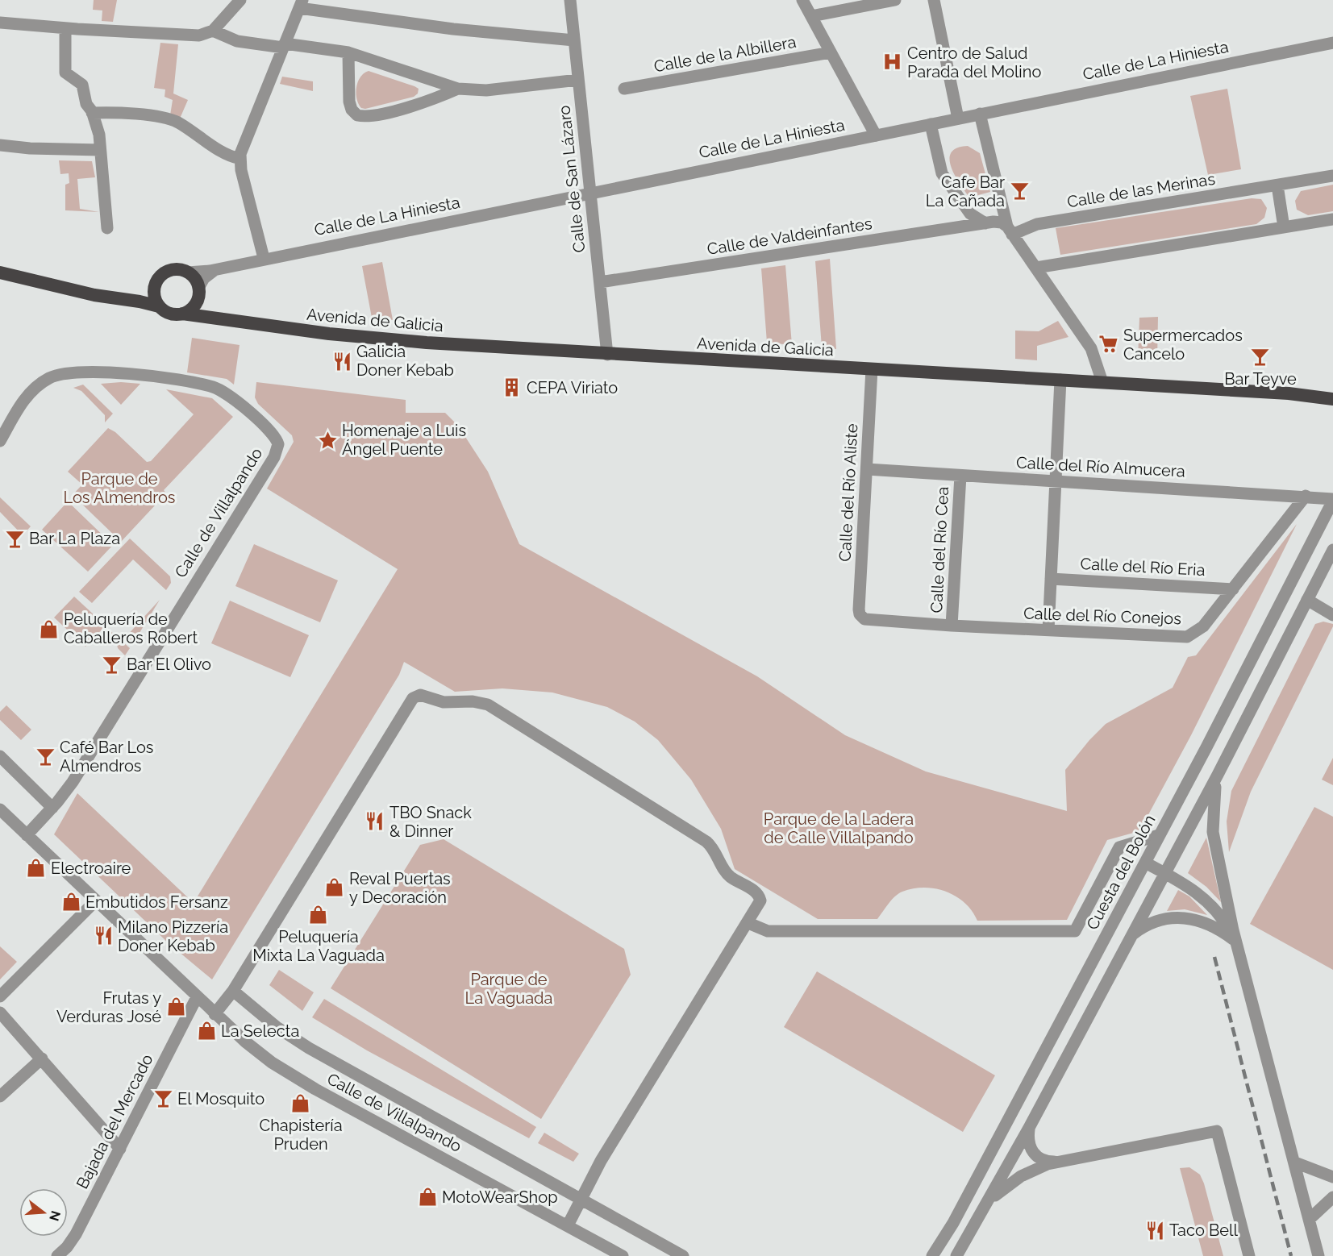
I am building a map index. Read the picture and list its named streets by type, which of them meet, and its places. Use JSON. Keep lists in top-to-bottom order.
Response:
{
  "streets": {
    "highway": ["Avenida de Galicia"],
    "street": [
      "Calle de la Albillera",
      "Calle de La Hiniesta",
      "Calle de San Lázaro",
      "Calle de las Merinas",
      "Calle de Valdeinfantes",
      "Calle del Río Almucera",
      "Calle del Río Aliste",
      "Calle de Villalpando",
      "Calle del Río Cea",
      "Calle del Río Eria",
      "Calle del Río Conejos",
      "Cuesta del Bolón",
      "Bajada del Mercado"
    ]
  },
  "crossings": [
    ["Calle de La Hiniesta", "Calle de San Lázaro"],
    ["Calle de La Hiniesta", "Avenida de Galicia"],
    ["Calle de San Lázaro", "Calle de Valdeinfantes"],
    ["Calle de San Lázaro", "Avenida de Galicia"],
    ["Avenida de Galicia", "Calle del Río Aliste"],
    ["Calle del Río Almucera", "Calle del Río Aliste"],
    ["Calle del Río Almucera", "Calle del Río Cea"],
    ["Calle del Río Almucera", "Calle del Río Conejos"],
    ["Calle del Río Almucera", "Cuesta del Bolón"],
    ["Calle del Río Aliste", "Calle del Río Conejos"],
    ["Calle de Villalpando", "Bajada del Mercado"],
    ["Calle del Río Cea", "Calle del Río Conejos"],
    ["Calle del Río Eria", "Calle del Río Conejos"]
  ],
  "parks": ["Parque de Los Almendros", "Parque de la Ladera de Calle Villalpando", "Parque de La Vaguada"],
  "places": {
    "hospital": ["Centro de Salud Parada del Molino"],
    "bar": [
      "Cafe Bar La Cañada",
      "Bar Teyve",
      "Bar La Plaza",
      "Bar El Olivo",
      "Café Bar Los Almendros",
      "El Mosquito"
    ],
    "supermarket": ["Supermercados Cancelo"],
    "restaurant": [
      "Galicia Doner Kebab",
      "TBO Snack & Dinner",
      "Milano Pizzería Doner Kebab",
      "Taco Bell"
    ],
    "building": ["CEPA Viriato"],
    "place": ["Homenaje a Luis Ángel Puente"],
    "shop": [
      "Peluquería de Caballeros Robert",
      "Electroaire",
      "Reval Puertas y Decoración",
      "Embutidos Fersanz",
      "Peluquería Mixta La Vaguada",
      "Frutas y Verduras José",
      "La Selecta",
      "Chapistería Pruden",
      "MotoWearShop"
    ]
  },
  "north": "right"
}
